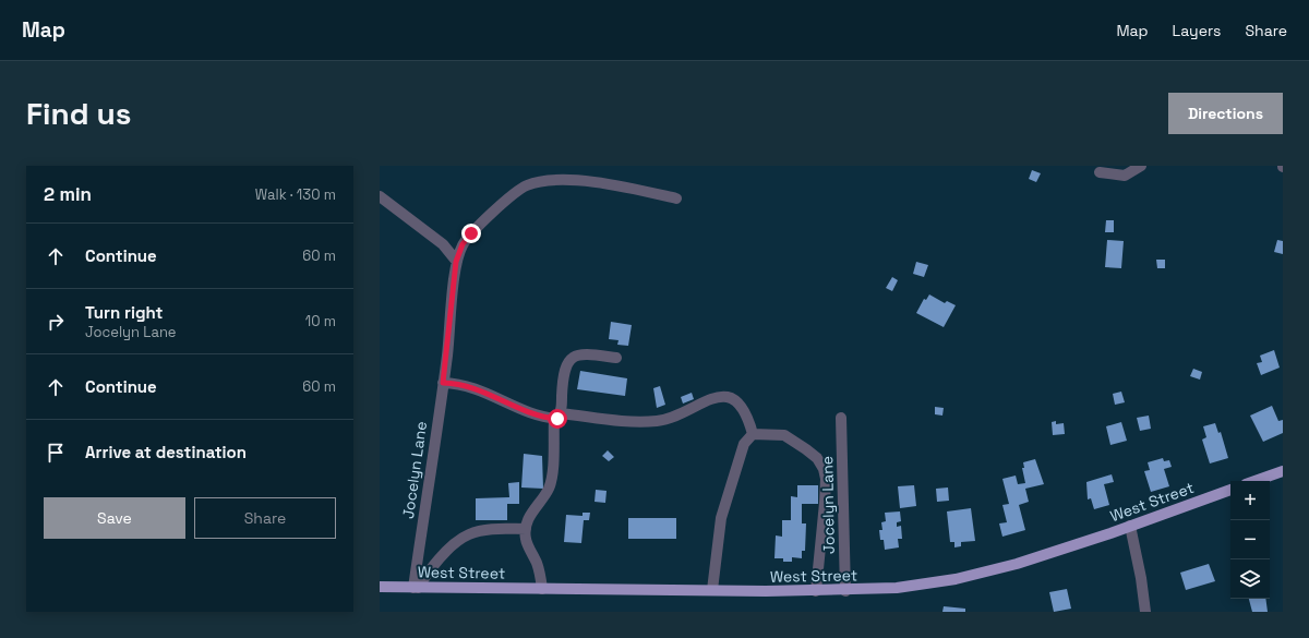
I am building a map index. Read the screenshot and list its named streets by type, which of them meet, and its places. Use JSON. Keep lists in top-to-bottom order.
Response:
{
  "streets": {
    "main road": ["West Street"],
    "street": ["Jocelyn Lane"]
  },
  "crossings": [
    ["Jocelyn Lane", "West Street"]
  ],
  "page": {
    "header": "Map",
    "nav": ["Map", "Layers", "Share"],
    "buttons": [
      "Directions",
      ["Save", "Share"]
    ],
    "title": "Find us",
    "heading": ["2 min", "Walk · 130 m"],
    "list": [
      ["Continue", "60 m"],
      ["Turn right", "Jocelyn Lane", "10 m"],
      ["Continue", "60 m"],
      "Arrive at destination"
    ],
    "map_buttons": ["+", "−"]
  }
}
